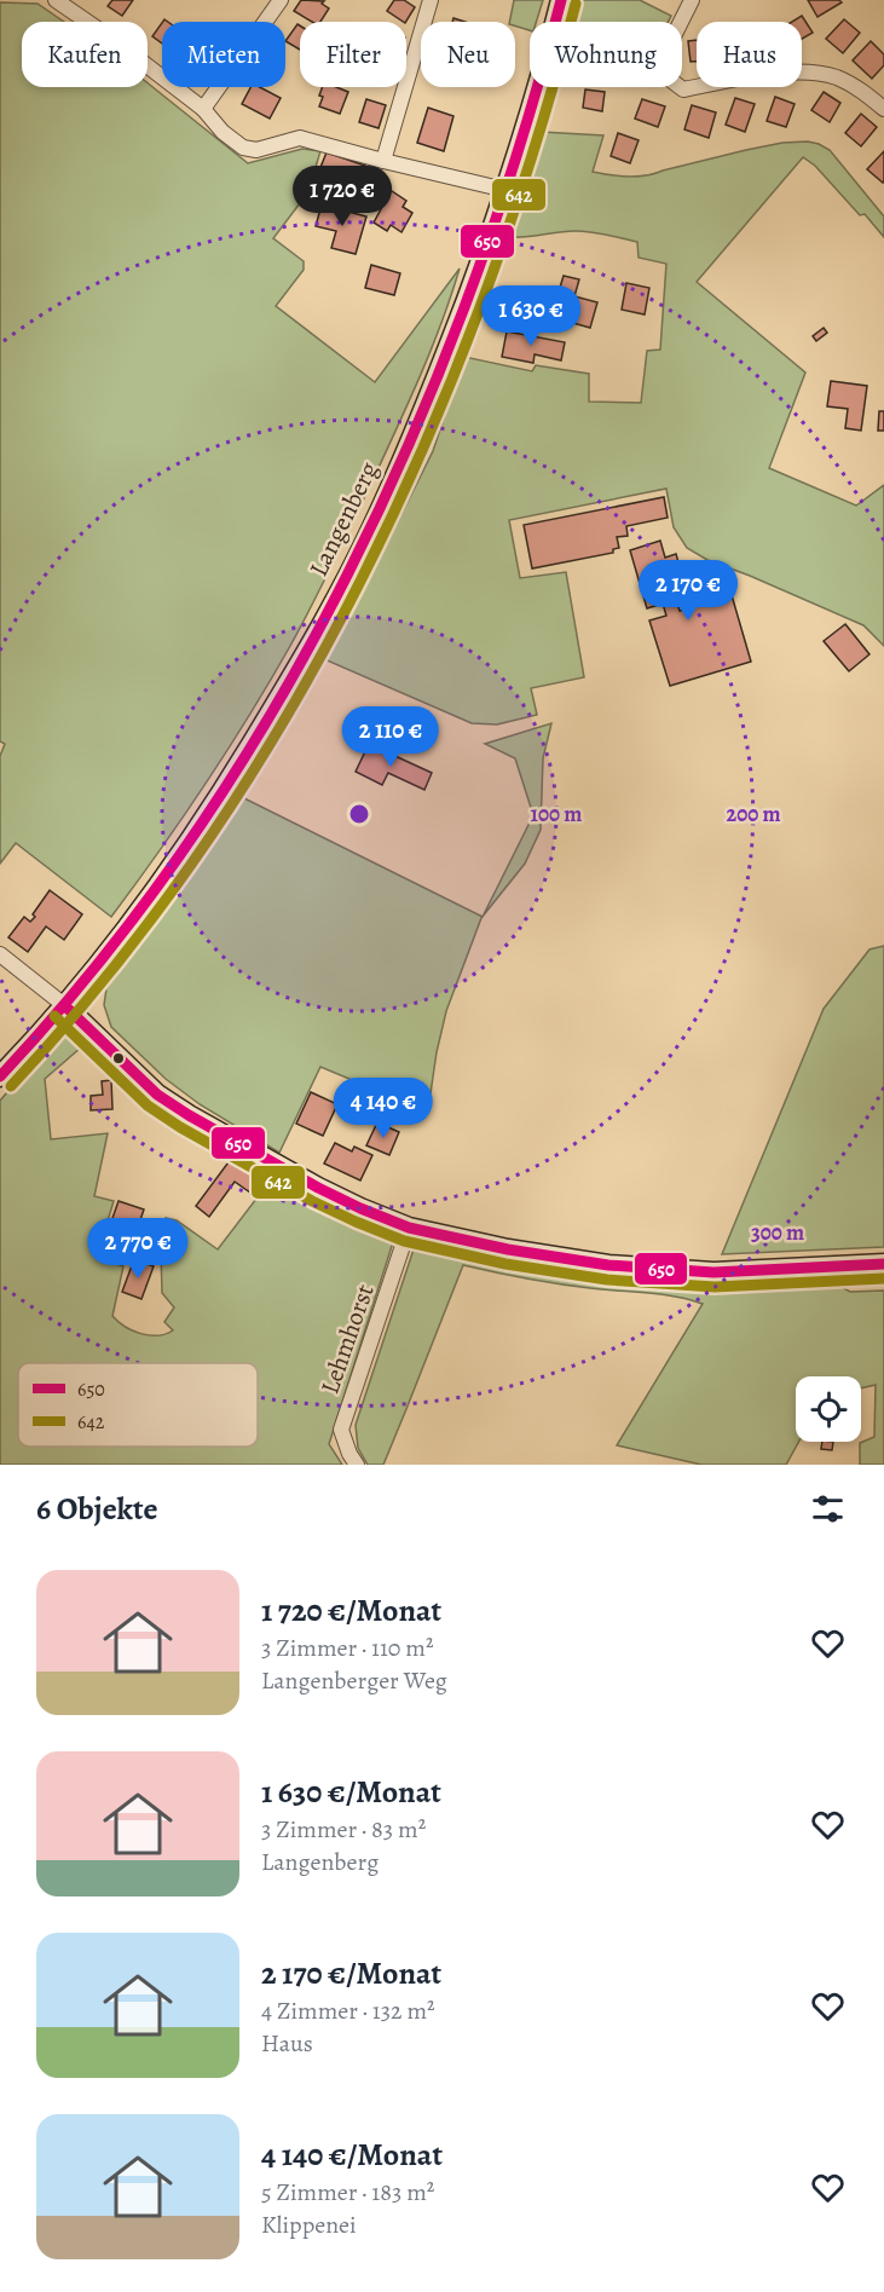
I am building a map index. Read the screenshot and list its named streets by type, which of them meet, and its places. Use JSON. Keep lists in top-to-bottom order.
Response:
{
  "streets": {
    "main road": ["Langenberg"],
    "street": ["Lehmhorst"]
  },
  "lines": ["transit line 650", "transit line 642"],
  "legend": ["650", "642"],
  "page": {
    "chip": [
      "Kaufen",
      "Mieten",
      "Filter",
      "Neu",
      "Wohnung",
      "Haus"
    ],
    "price": [
      "1 720 €",
      "1 630 €",
      "2 170 €",
      "2 110 €",
      "4 140 €",
      "2 770 €"
    ],
    "heading": "6 Objekte",
    "list": [
      {
        "name": "1 720 €/Monat",
        "note": "3 Zimmer · 110 m² · Langenberger Weg"
      },
      {
        "name": "1 630 €/Monat",
        "note": "3 Zimmer · 83 m² · Langenberg"
      },
      {
        "name": "2 170 €/Monat",
        "note": "4 Zimmer · 132 m² · Haus"
      },
      {
        "name": "4 140 €/Monat",
        "note": "5 Zimmer · 183 m² · Klippenei"
      }
    ]
  },
  "rings": ["100 m", "200 m", "300 m"]
}
